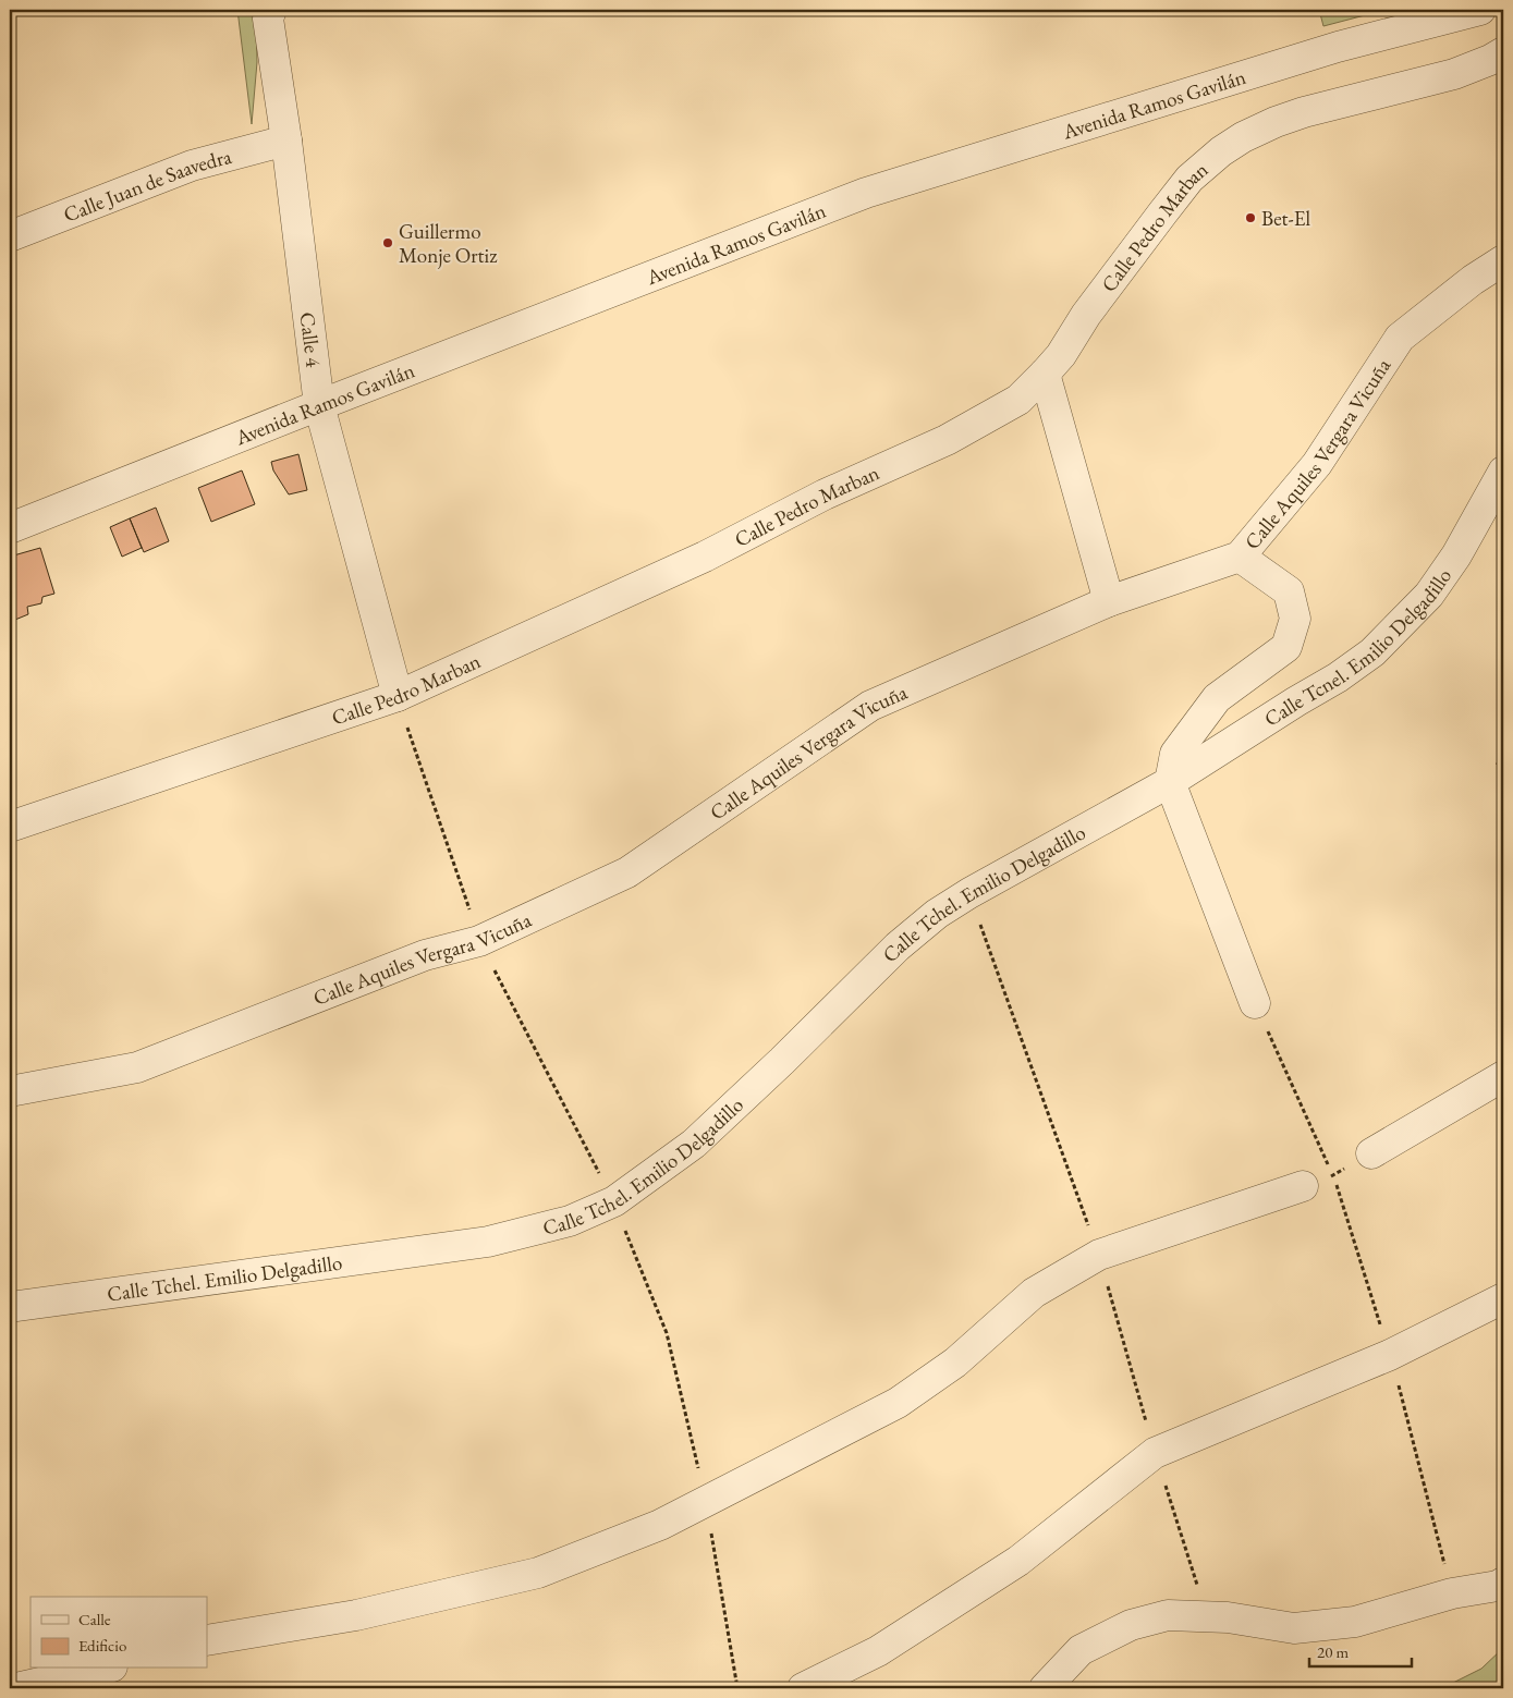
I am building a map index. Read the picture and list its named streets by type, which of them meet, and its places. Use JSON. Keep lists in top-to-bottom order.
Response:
{
  "streets": {
    "street": [
      "Avenida Ramos Gavilán",
      "Calle Juan de Saavedra",
      "Calle Pedro Marban",
      "Calle 4",
      "Calle Aquiles Vergara Vicuña",
      "Calle Tcnel. Emilio Delgadillo",
      "Calle Tchel. Emilio Delgadillo"
    ]
  },
  "crossings": [
    ["Avenida Ramos Gavilán", "Calle 4"],
    ["Calle Juan de Saavedra", "Calle 4"],
    ["Calle Pedro Marban", "Calle 4"],
    ["Calle Tcnel. Emilio Delgadillo", "Calle Tchel. Emilio Delgadillo"]
  ],
  "places": ["Bet-El", "Guillermo Monje Ortiz"],
  "legend": ["Calle", "Edificio"],
  "scale_bar": "20 m"
}
